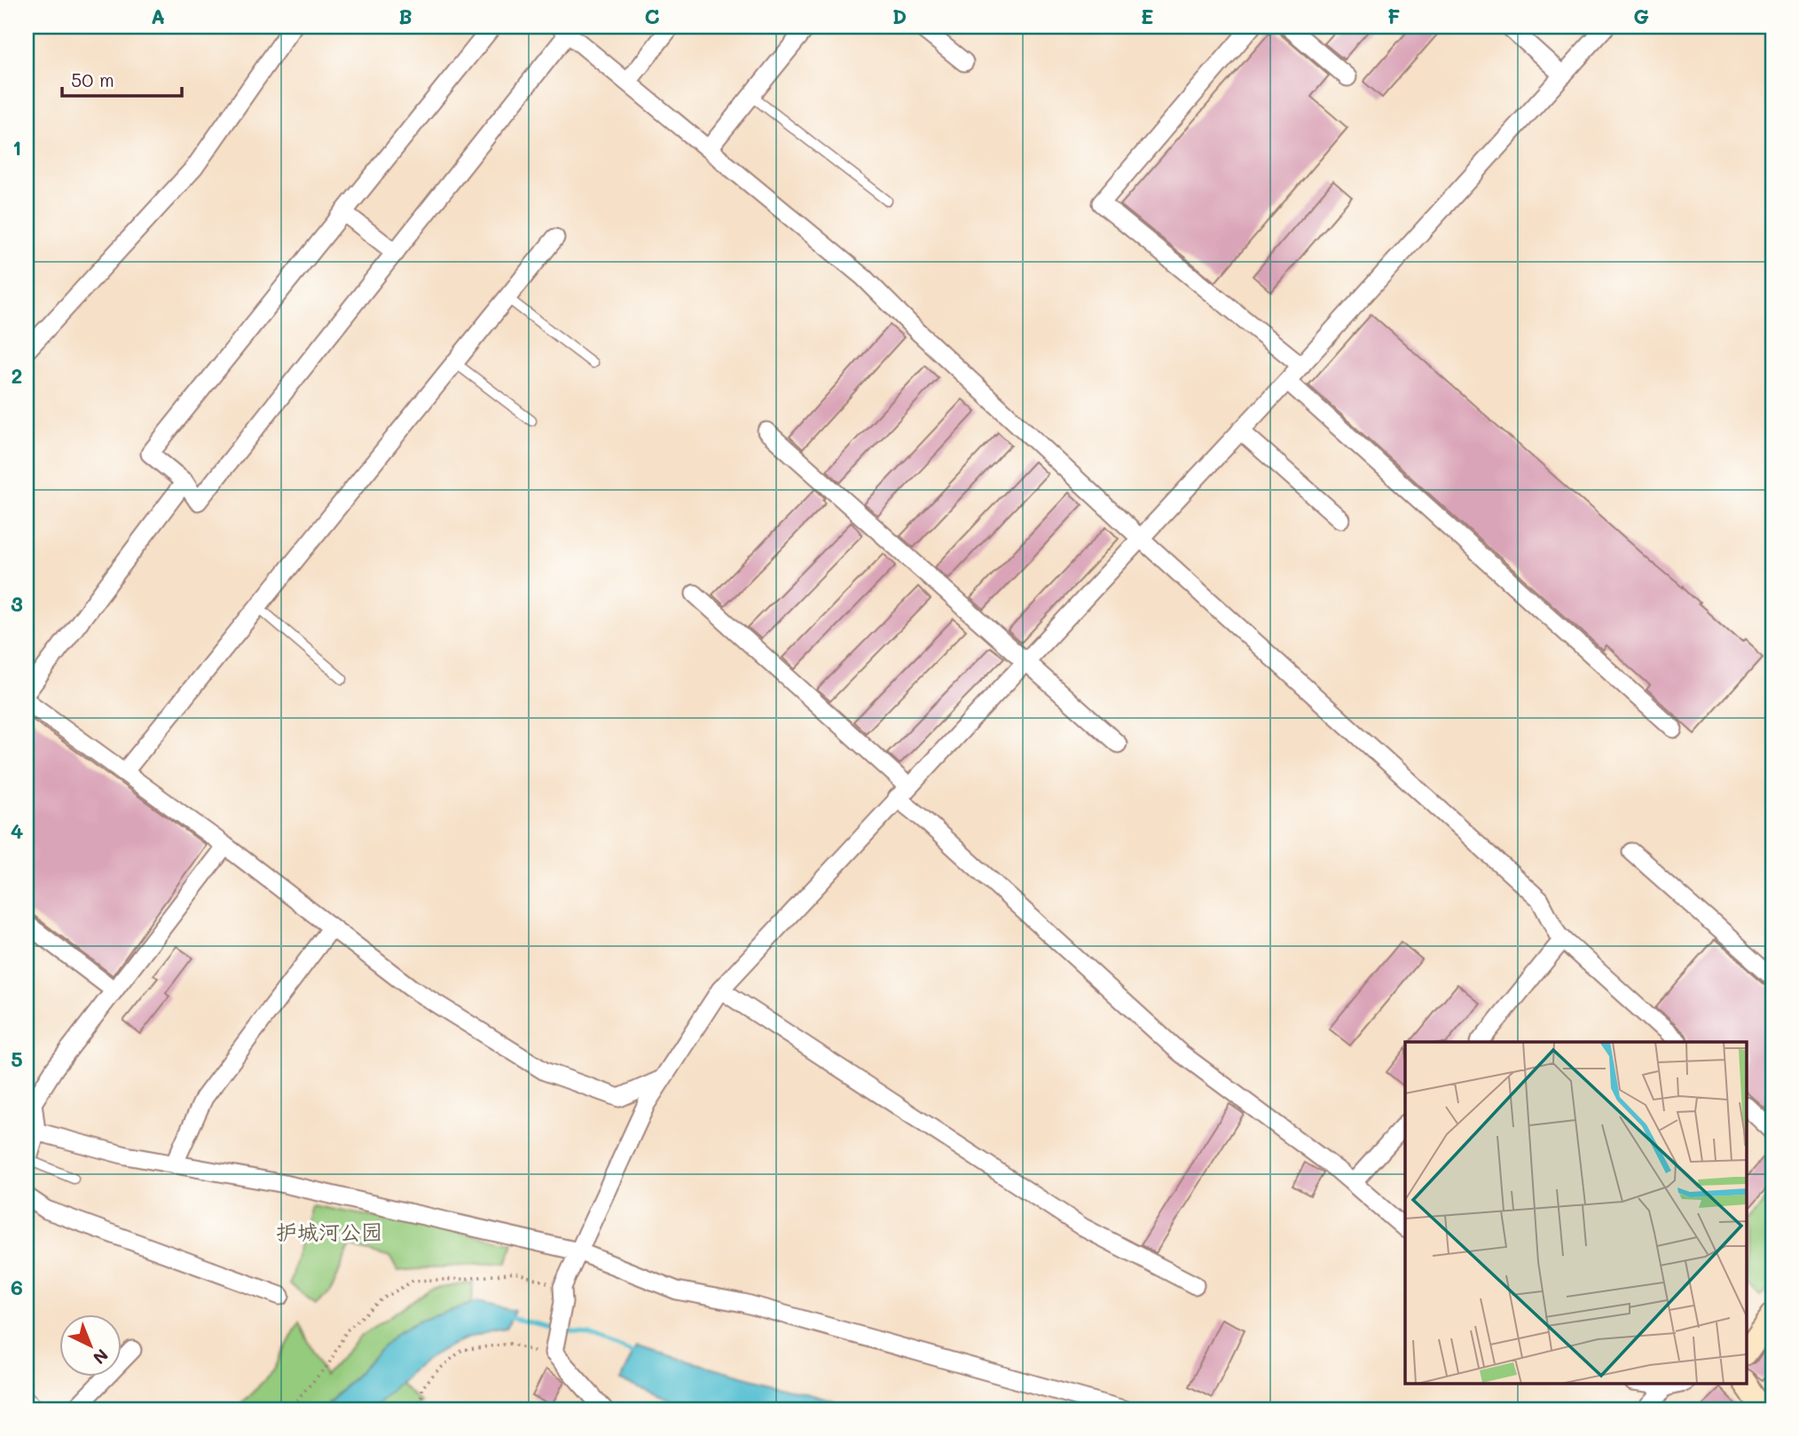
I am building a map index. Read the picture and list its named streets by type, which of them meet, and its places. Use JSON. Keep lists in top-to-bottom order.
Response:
{
  "parks": ["护城河公园"],
  "scale_bar": "50 m",
  "north": "bottom right",
  "grid": {
    "columns": [
      "A",
      "B",
      "C",
      "D",
      "E",
      "F",
      "G"
    ],
    "rows": [
      "1",
      "2",
      "3",
      "4",
      "5",
      "6"
    ]
  }
}
